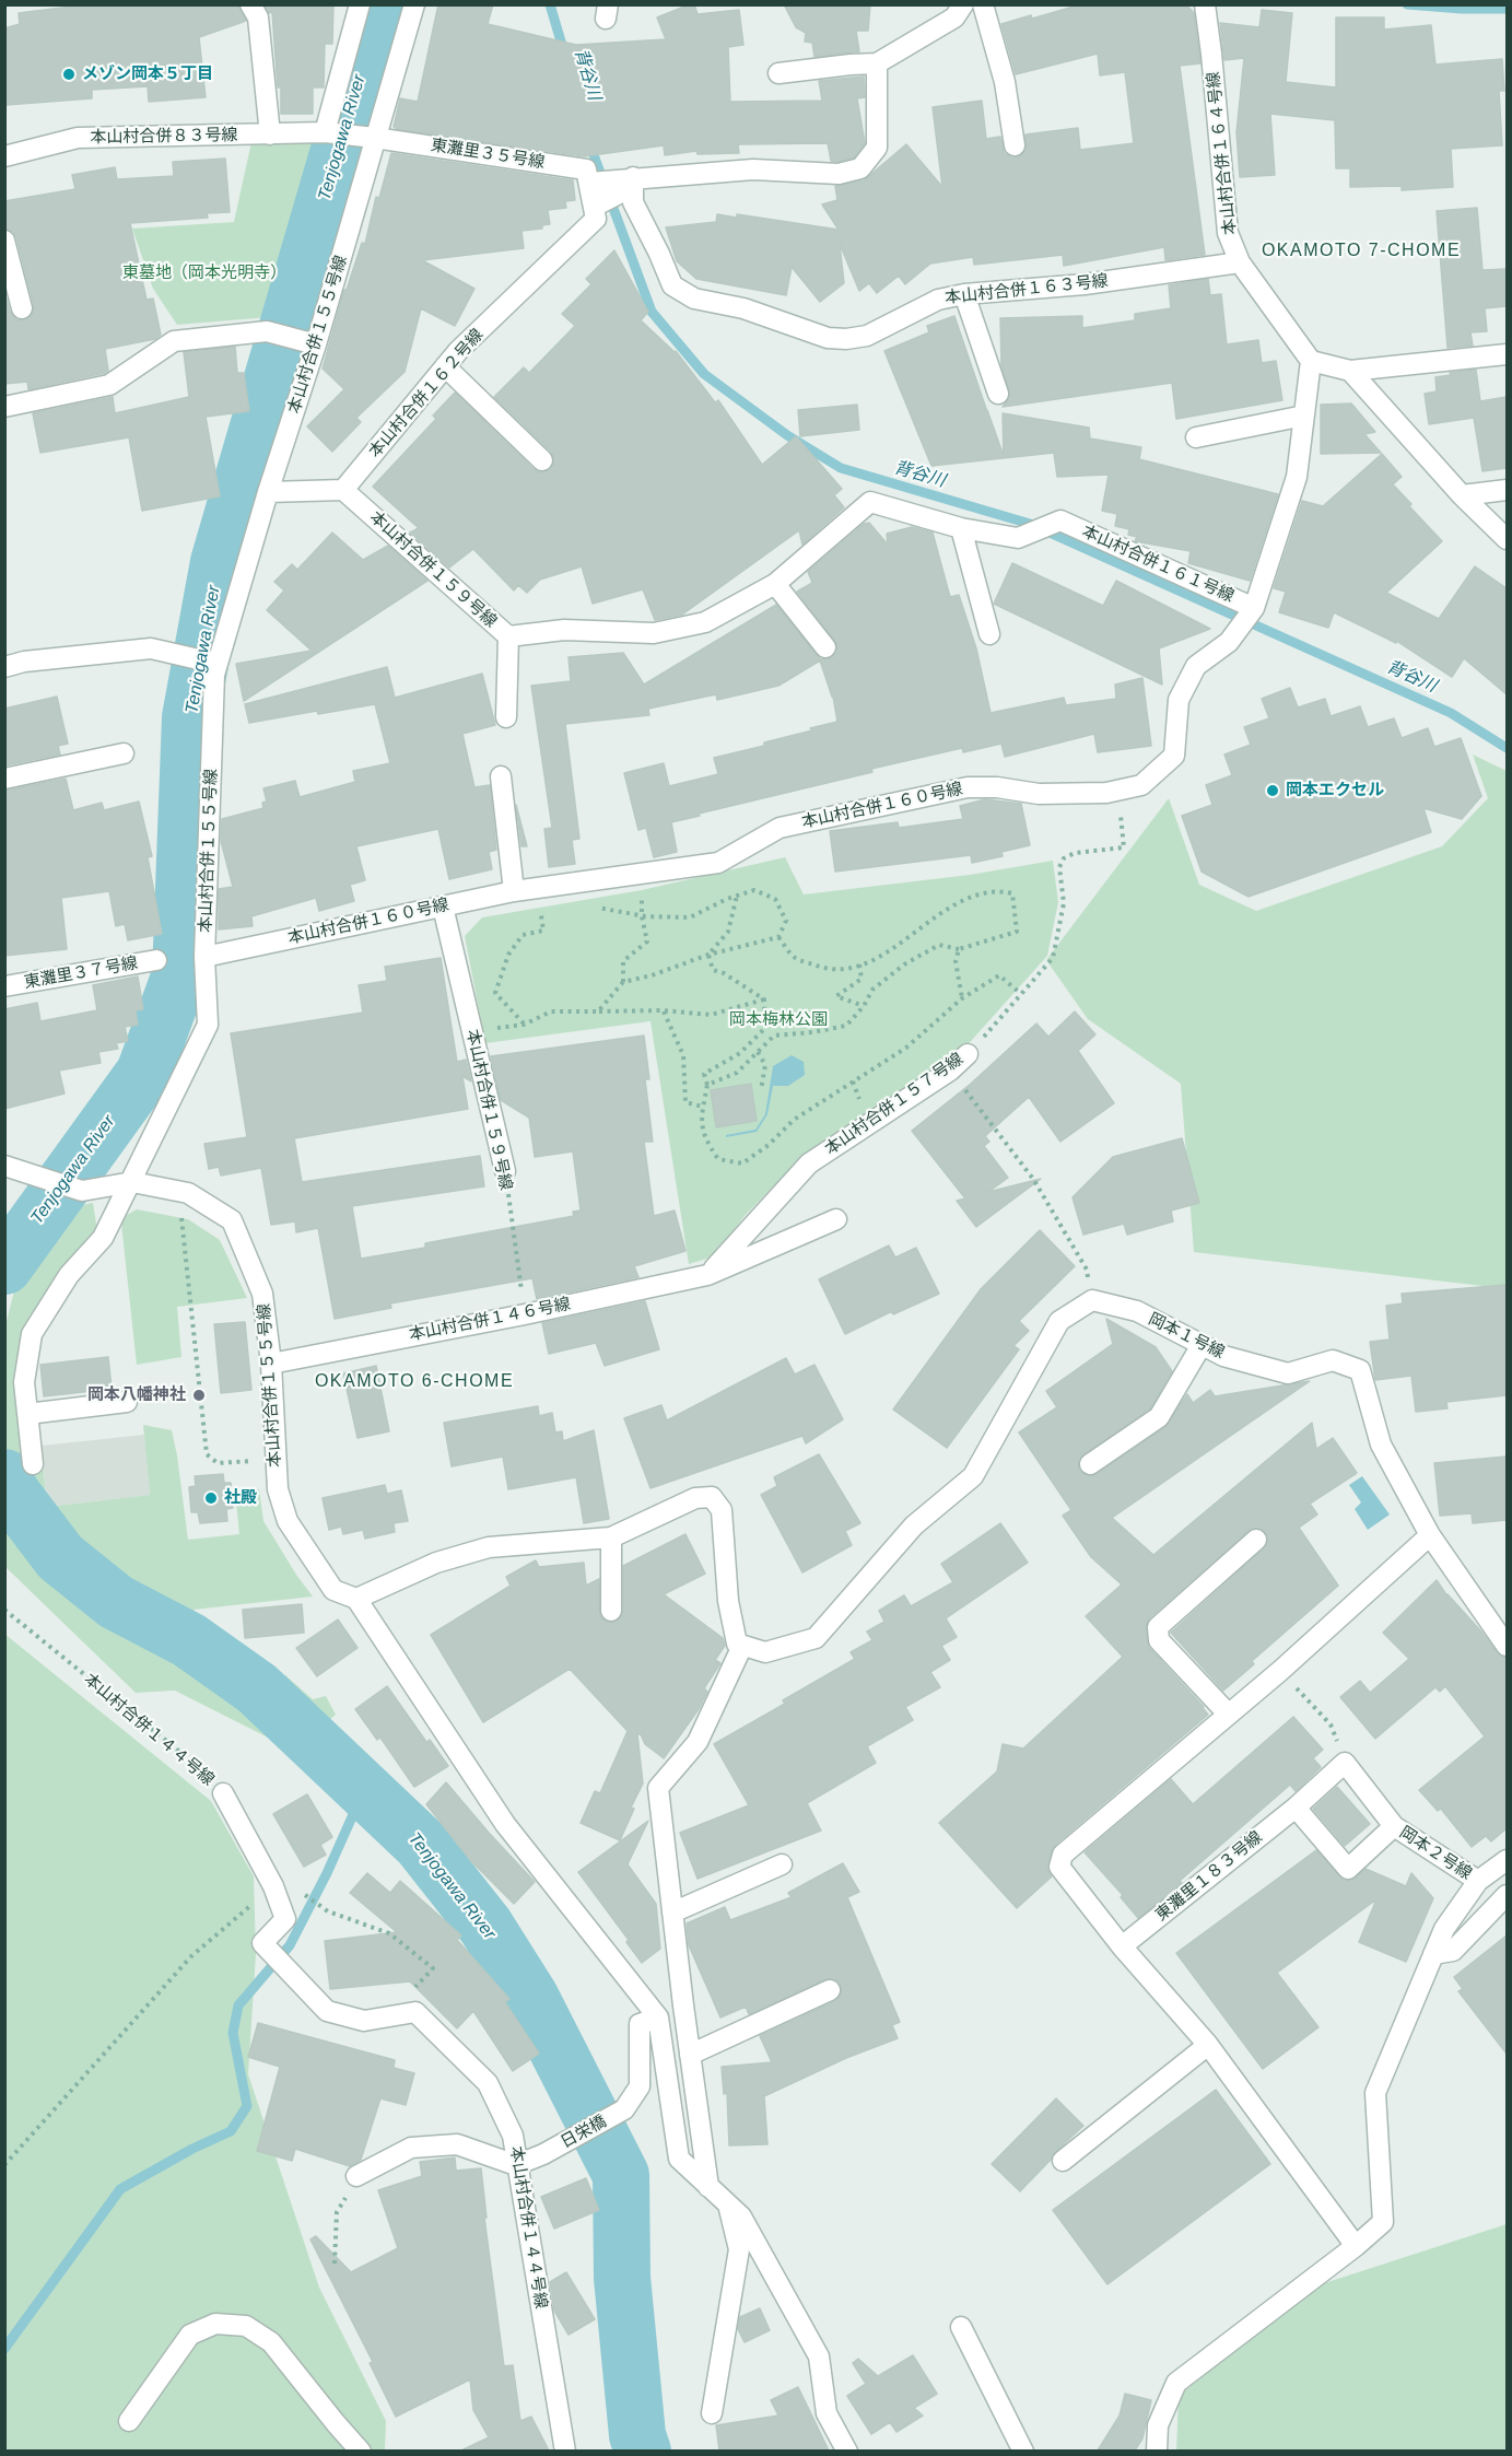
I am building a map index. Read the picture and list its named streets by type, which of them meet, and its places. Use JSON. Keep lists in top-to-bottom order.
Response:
{
  "streets": {
    "street": [
      "本山村合併８３号線",
      "本山村合併１６４号線",
      "東灘里３５号線",
      "本山村合併１６３号線",
      "本山村合併１５５号線",
      "本山村合併１６２号線",
      "本山村合併１６１号線",
      "本山村合併１５９号線",
      "本山村合併１６０号線",
      "東灘里３７号線",
      "本山村合併１５７号線",
      "本山村合併１４６号線",
      "岡本１号線",
      "本山村合併１４４号線",
      "岡本２号線",
      "東灘里１８３号線",
      "日栄橋"
    ]
  },
  "crossings": [
    ["本山村合併８３号線", "東灘里３５号線"],
    ["本山村合併８３号線", "本山村合併１５５号線"],
    ["本山村合併１６４号線", "本山村合併１６３号線"],
    ["本山村合併１６４号線", "本山村合併１６０号線"],
    ["東灘里３５号線", "本山村合併１５５号線"],
    ["本山村合併１５５号線", "本山村合併１６０号線"],
    ["本山村合併１５５号線", "本山村合併１４６号線"],
    ["本山村合併１６２号線", "本山村合併１５９号線"],
    ["本山村合併１６１号線", "本山村合併１６０号線"],
    ["本山村合併１５９号線", "本山村合併１６０号線"],
    ["本山村合併１５９号線", "本山村合併１４６号線"],
    ["本山村合併１６０号線", "本山村合併１５７号線"],
    ["本山村合併１５７号線", "本山村合併１４６号線"],
    ["本山村合併１４４号線", "日栄橋"],
    ["岡本２号線", "東灘里１８３号線"]
  ],
  "districts": ["OKAMOTO 7-CHOME", "OKAMOTO 6-CHOME"],
  "water": ["背谷川", "Tenjogawa River"],
  "parks": ["東墓地（岡本光明寺）", "岡本梅林公園"],
  "places": [
    "メゾン岡本５丁目",
    "岡本エクセル",
    "岡本八幡神社",
    "社殿"
  ]
}
